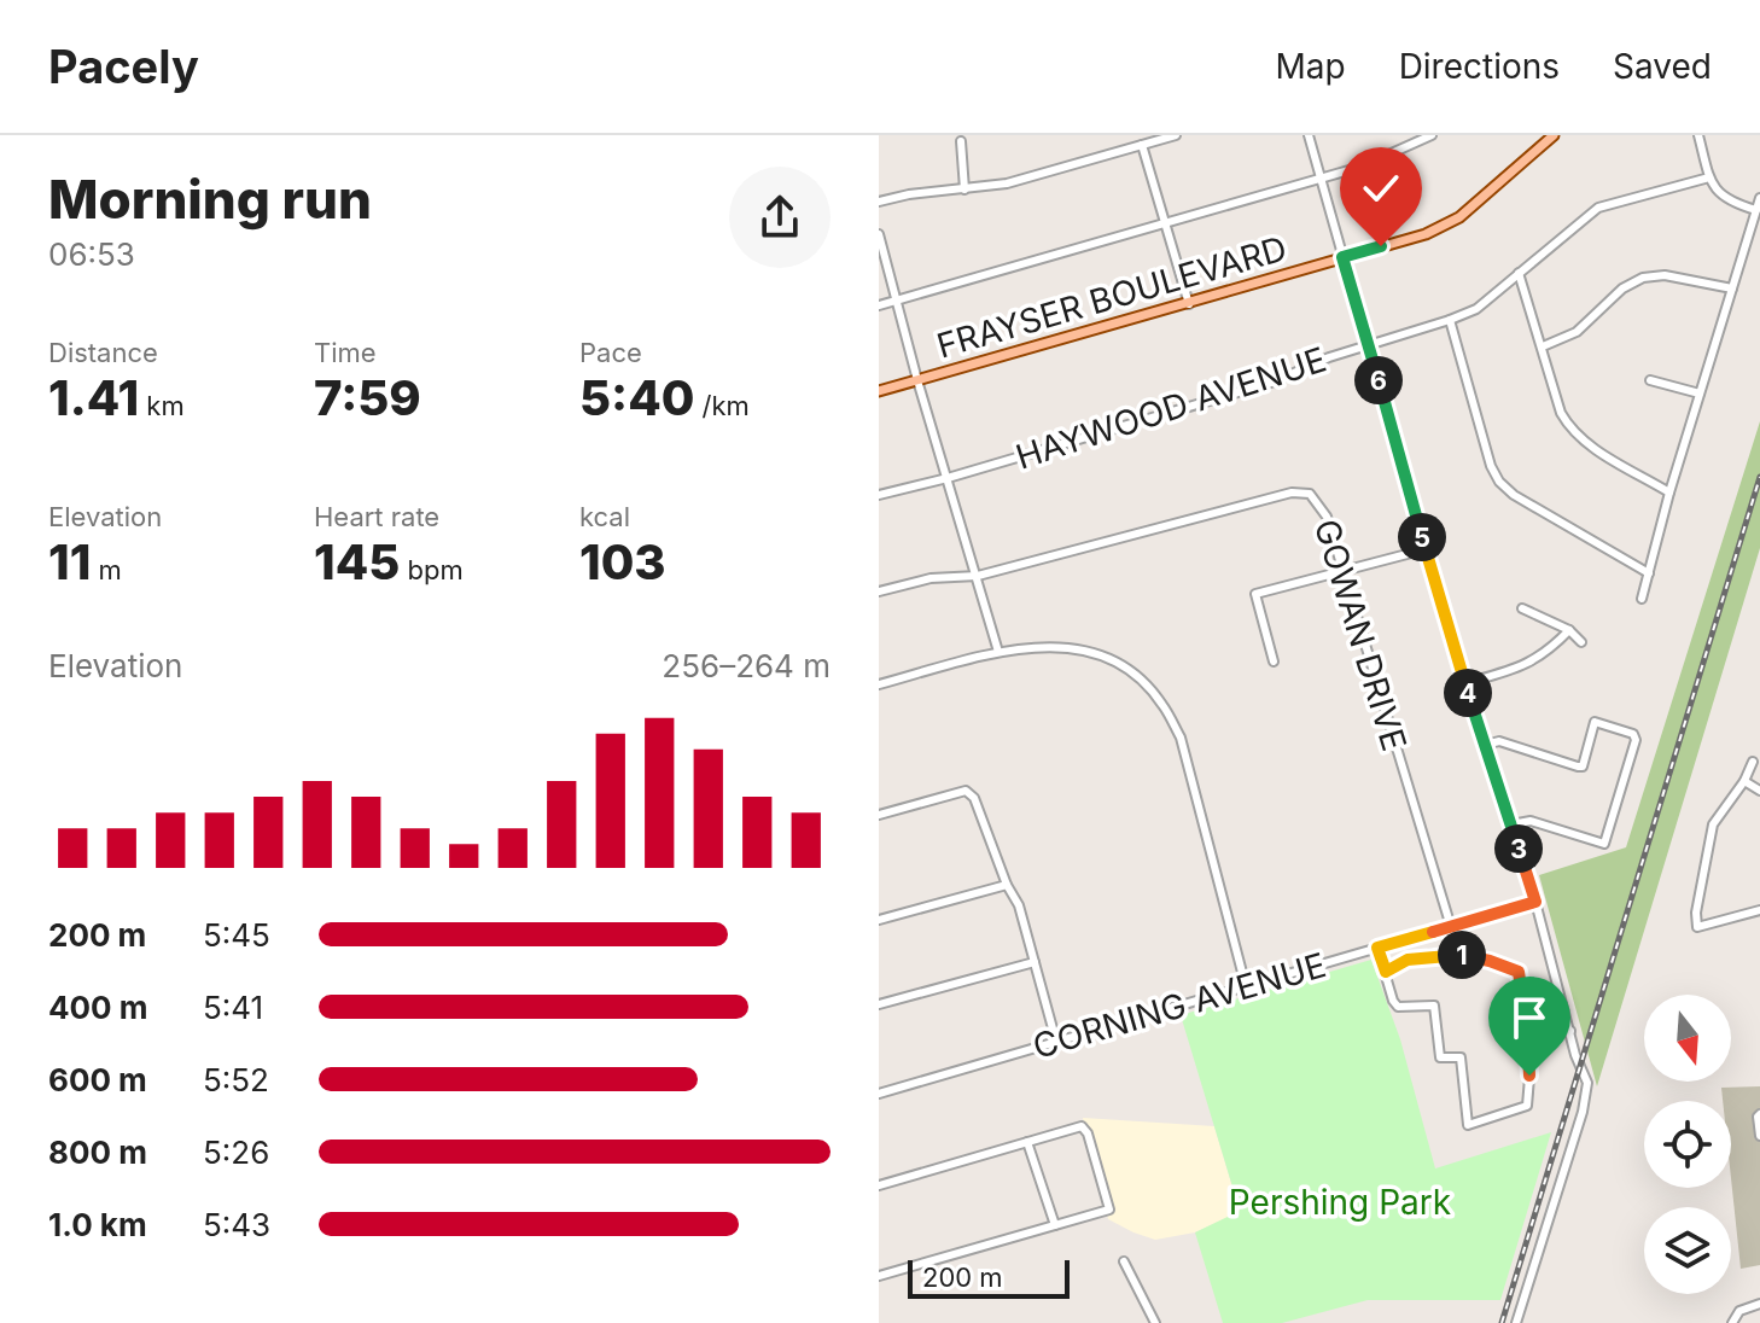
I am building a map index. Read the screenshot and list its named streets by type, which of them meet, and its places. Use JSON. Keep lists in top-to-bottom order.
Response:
{
  "streets": {
    "main road": ["FRAYSER BOULEVARD"],
    "street": ["HAYWOOD AVENUE", "GOWAN DRIVE", "CORNING AVENUE"]
  },
  "crossings": [
    ["GOWAN DRIVE", "CORNING AVENUE"]
  ],
  "parks": ["Pershing Park"],
  "scale_bar": "200 m",
  "north": "bottom",
  "page": {
    "header": "Pacely",
    "nav": ["Map", "Directions", "Saved"],
    "heading": ["Morning run", "06:53"],
    "stats": [
      ["Distance", "1.41 km"],
      ["Time", "7:59"],
      ["Pace", "5:40 /km"],
      ["Elevation", "11 m"],
      ["Heart rate", "145 bpm"],
      ["kcal", "103"]
    ],
    "pins": [
      "6",
      "5",
      "4",
      "3",
      "1"
    ],
    "chart": ["Elevation", "256–264 m"],
    "list": [
      {
        "name": "200 m",
        "note": "5:45"
      },
      {
        "name": "400 m",
        "note": "5:41"
      },
      {
        "name": "600 m",
        "note": "5:52"
      },
      {
        "name": "800 m",
        "note": "5:26"
      },
      {
        "name": "1.0 km",
        "note": "5:43"
      }
    ],
    "scale": "200 m"
  }
}
